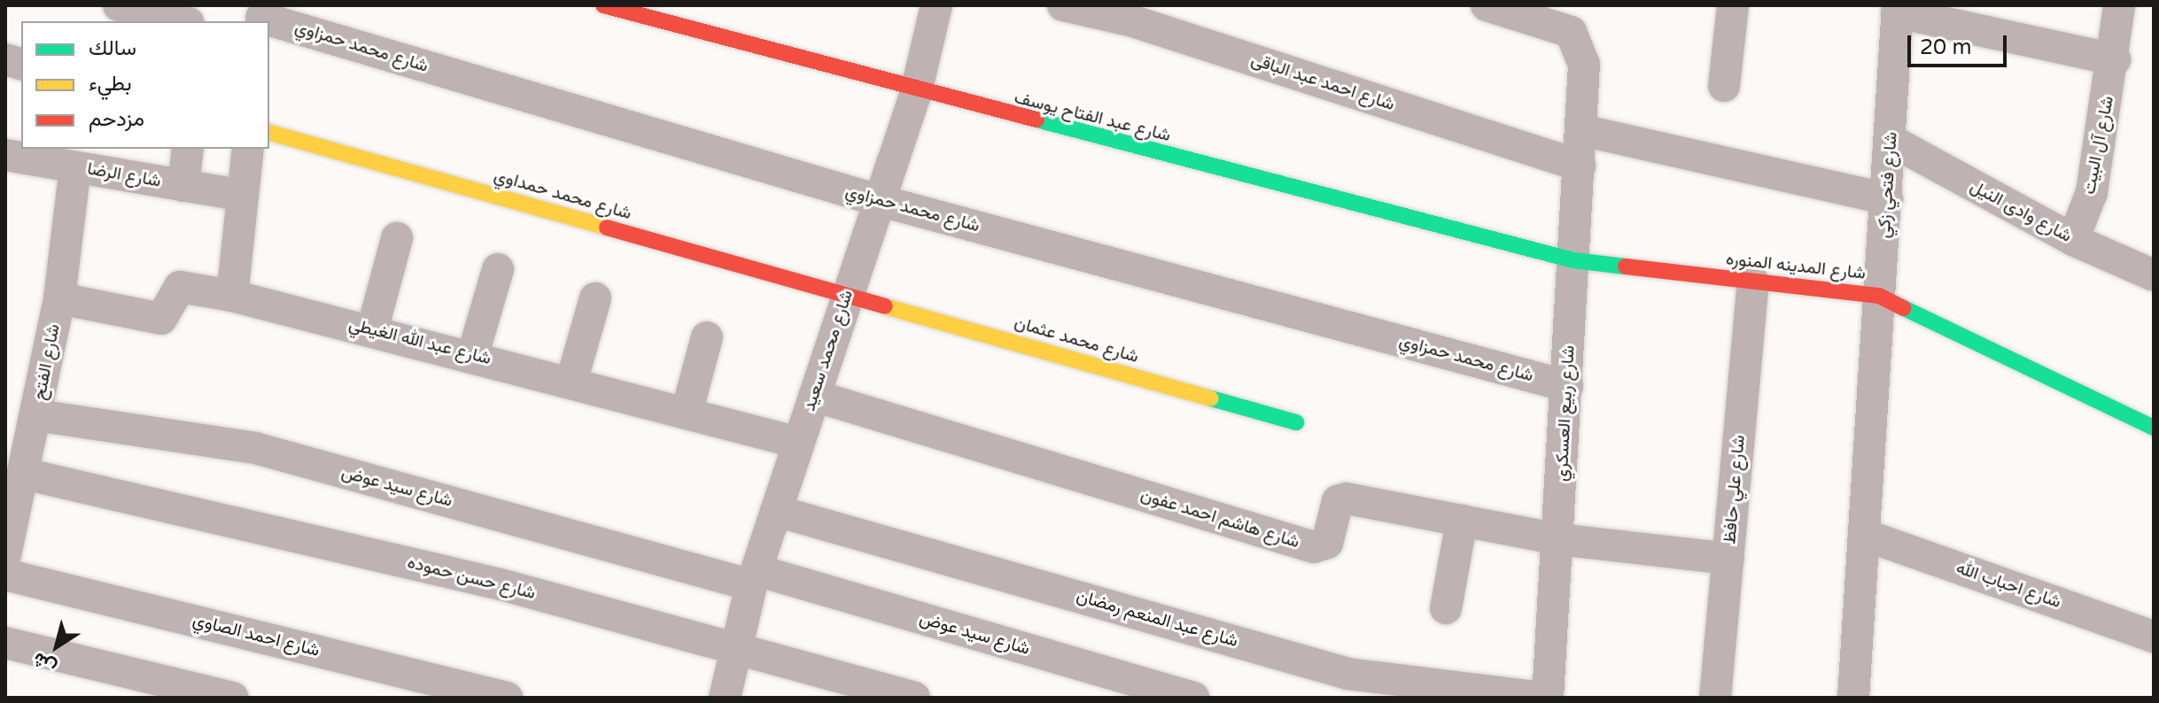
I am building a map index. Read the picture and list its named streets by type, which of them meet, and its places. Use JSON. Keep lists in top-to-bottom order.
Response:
{
  "streets": {
    "street": [
      "شارع محمد حمزاوي",
      "شارع احمد عبد الباقى",
      "شارع عبد الفتاح يوسف",
      "شارع آل البيت",
      "شارع الرضا",
      "شارع فتحي زكي",
      "شارع محمد حمداوي",
      "شارع وادى النيل",
      "شارع المدينه المنوره",
      "شارع محمد عثمان",
      "شارع عبد الله الغيطي",
      "شارع محمد سعيد",
      "شارع الفتح",
      "شارع ربيع العسكري",
      "شارع سيد عوض",
      "شارع علي حافظ",
      "شارع هاشم احمد عفون",
      "شارع حسن حموده",
      "شارع احباب الله",
      "شارع عبد المنعم رمضان",
      "شارع احمد الصاوي"
    ]
  },
  "crossings": [
    ["شارع محمد حمزاوي", "شارع محمد سعيد"],
    ["شارع محمد حمزاوي", "شارع ربيع العسكري"],
    ["شارع احمد عبد الباقى", "شارع ربيع العسكري"],
    ["شارع عبد الفتاح يوسف", "شارع المدينه المنوره"],
    ["شارع عبد الفتاح يوسف", "شارع محمد سعيد"],
    ["شارع عبد الفتاح يوسف", "شارع ربيع العسكري"],
    ["شارع آل البيت", "شارع وادى النيل"],
    ["شارع الرضا", "شارع الفتح"],
    ["شارع فتحي زكي", "شارع وادى النيل"],
    ["شارع فتحي زكي", "شارع المدينه المنوره"],
    ["شارع فتحي زكي", "شارع احباب الله"],
    ["شارع محمد حمداوي", "شارع محمد عثمان"],
    ["شارع محمد حمداوي", "شارع محمد سعيد"],
    ["شارع المدينه المنوره", "شارع ربيع العسكري"],
    ["شارع المدينه المنوره", "شارع علي حافظ"],
    ["شارع محمد عثمان", "شارع محمد سعيد"],
    ["شارع عبد الله الغيطي", "شارع محمد سعيد"],
    ["شارع عبد الله الغيطي", "شارع الفتح"],
    ["شارع محمد سعيد", "شارع سيد عوض"],
    ["شارع محمد سعيد", "شارع هاشم احمد عفون"],
    ["شارع محمد سعيد", "شارع حسن حموده"],
    ["شارع محمد سعيد", "شارع عبد المنعم رمضان"],
    ["شارع الفتح", "شارع سيد عوض"],
    ["شارع الفتح", "شارع حسن حموده"],
    ["شارع ربيع العسكري", "شارع هاشم احمد عفون"],
    ["شارع ربيع العسكري", "شارع عبد المنعم رمضان"],
    ["شارع علي حافظ", "شارع هاشم احمد عفون"]
  ],
  "legend": ["سالك", "بطيء", "مزدحم"],
  "scale_bar": "20 m",
  "north": "bottom left"
}
